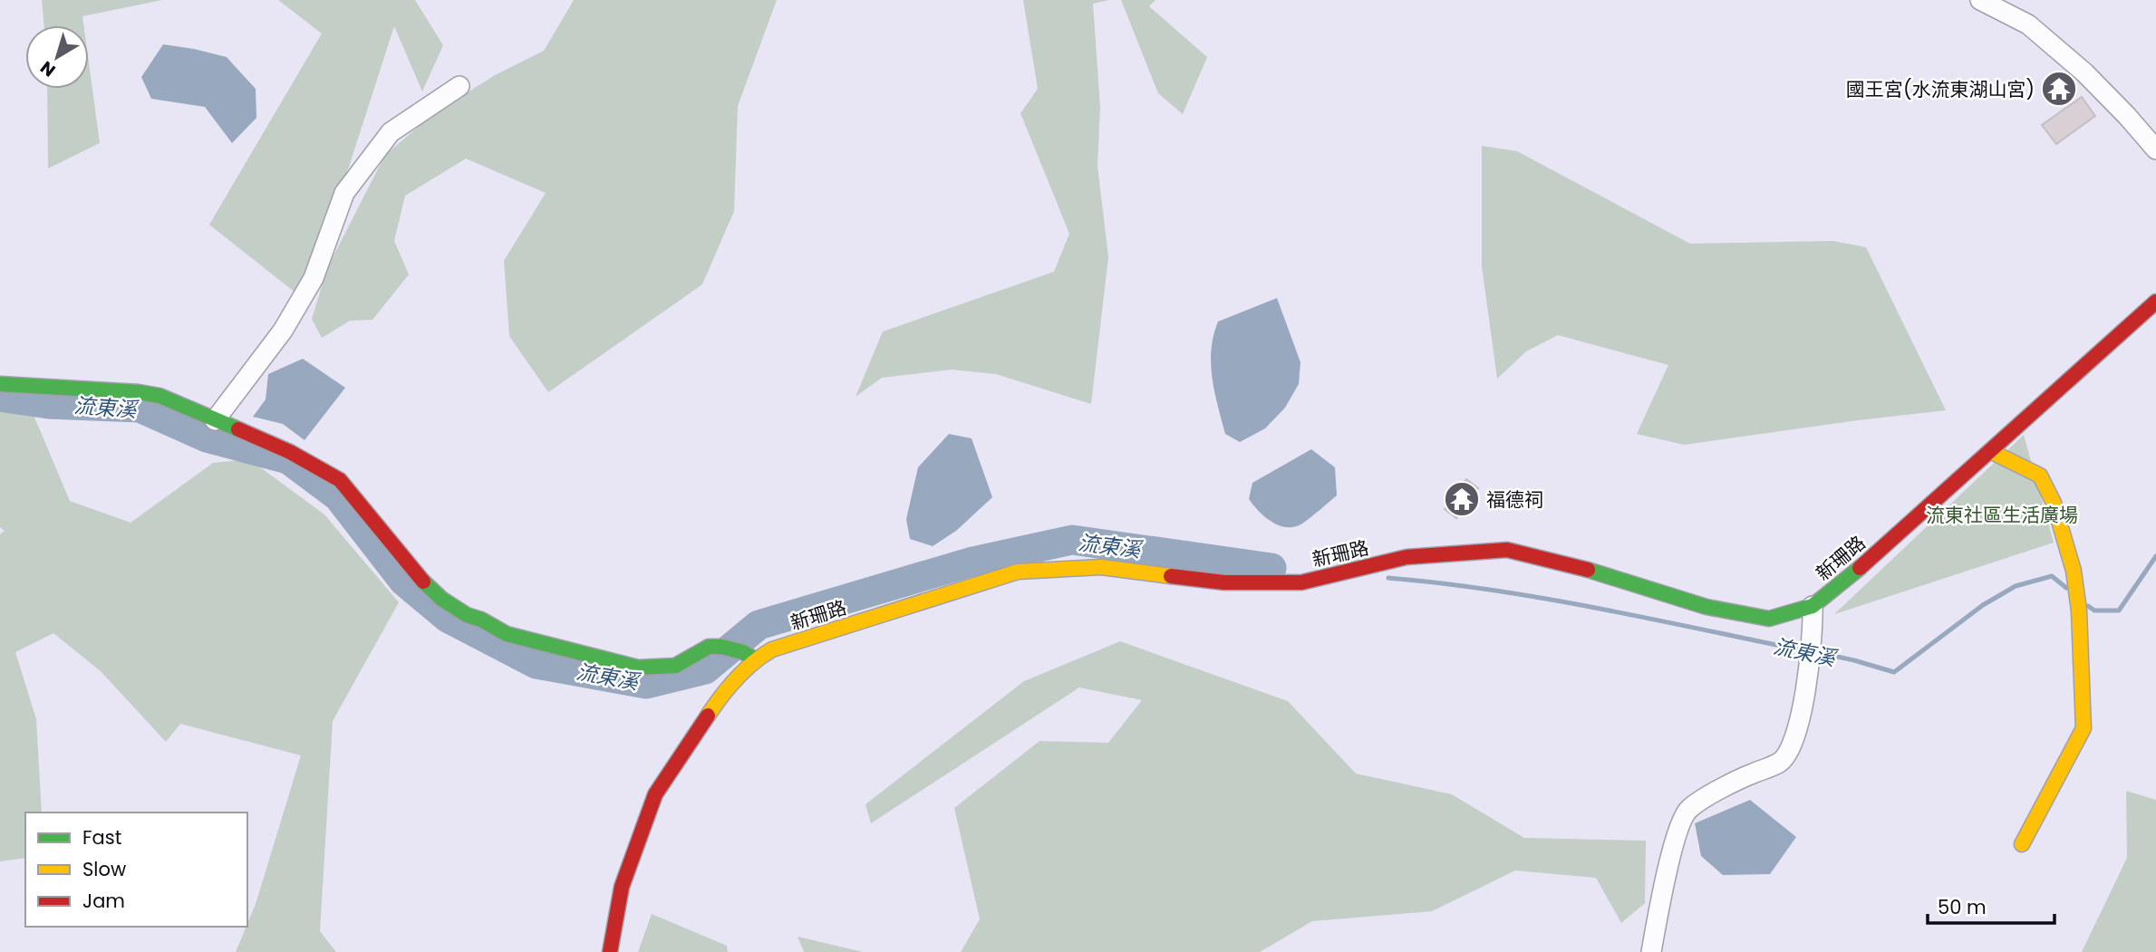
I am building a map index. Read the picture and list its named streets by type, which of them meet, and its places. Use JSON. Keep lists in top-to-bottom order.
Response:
{
  "streets": {
    "street": ["新珊路"]
  },
  "water": ["流東溪"],
  "parks": ["流東社區生活廣場"],
  "places": {
    "temple": ["國王宮(水流東湖山宮)", "福德祠"]
  },
  "legend": ["Fast", "Slow", "Jam"],
  "scale_bar": "50 m",
  "north": "bottom left"
}
